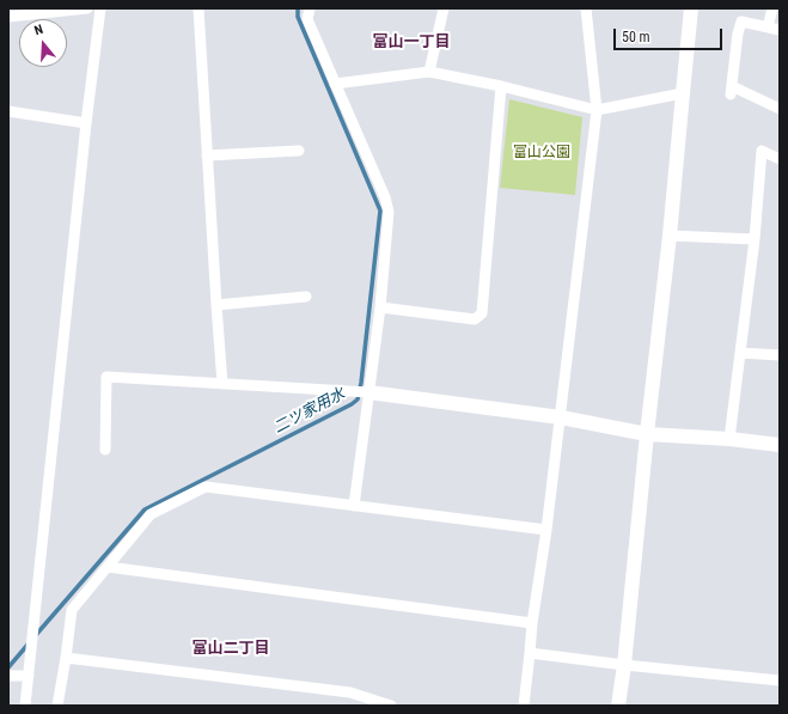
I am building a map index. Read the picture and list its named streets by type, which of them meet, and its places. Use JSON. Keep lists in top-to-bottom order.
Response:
{
  "districts": ["富山一丁目", "富山二丁目"],
  "water": ["二ツ家用水"],
  "parks": ["富山公園"],
  "scale_bar": "50 m",
  "north": "top"
}
